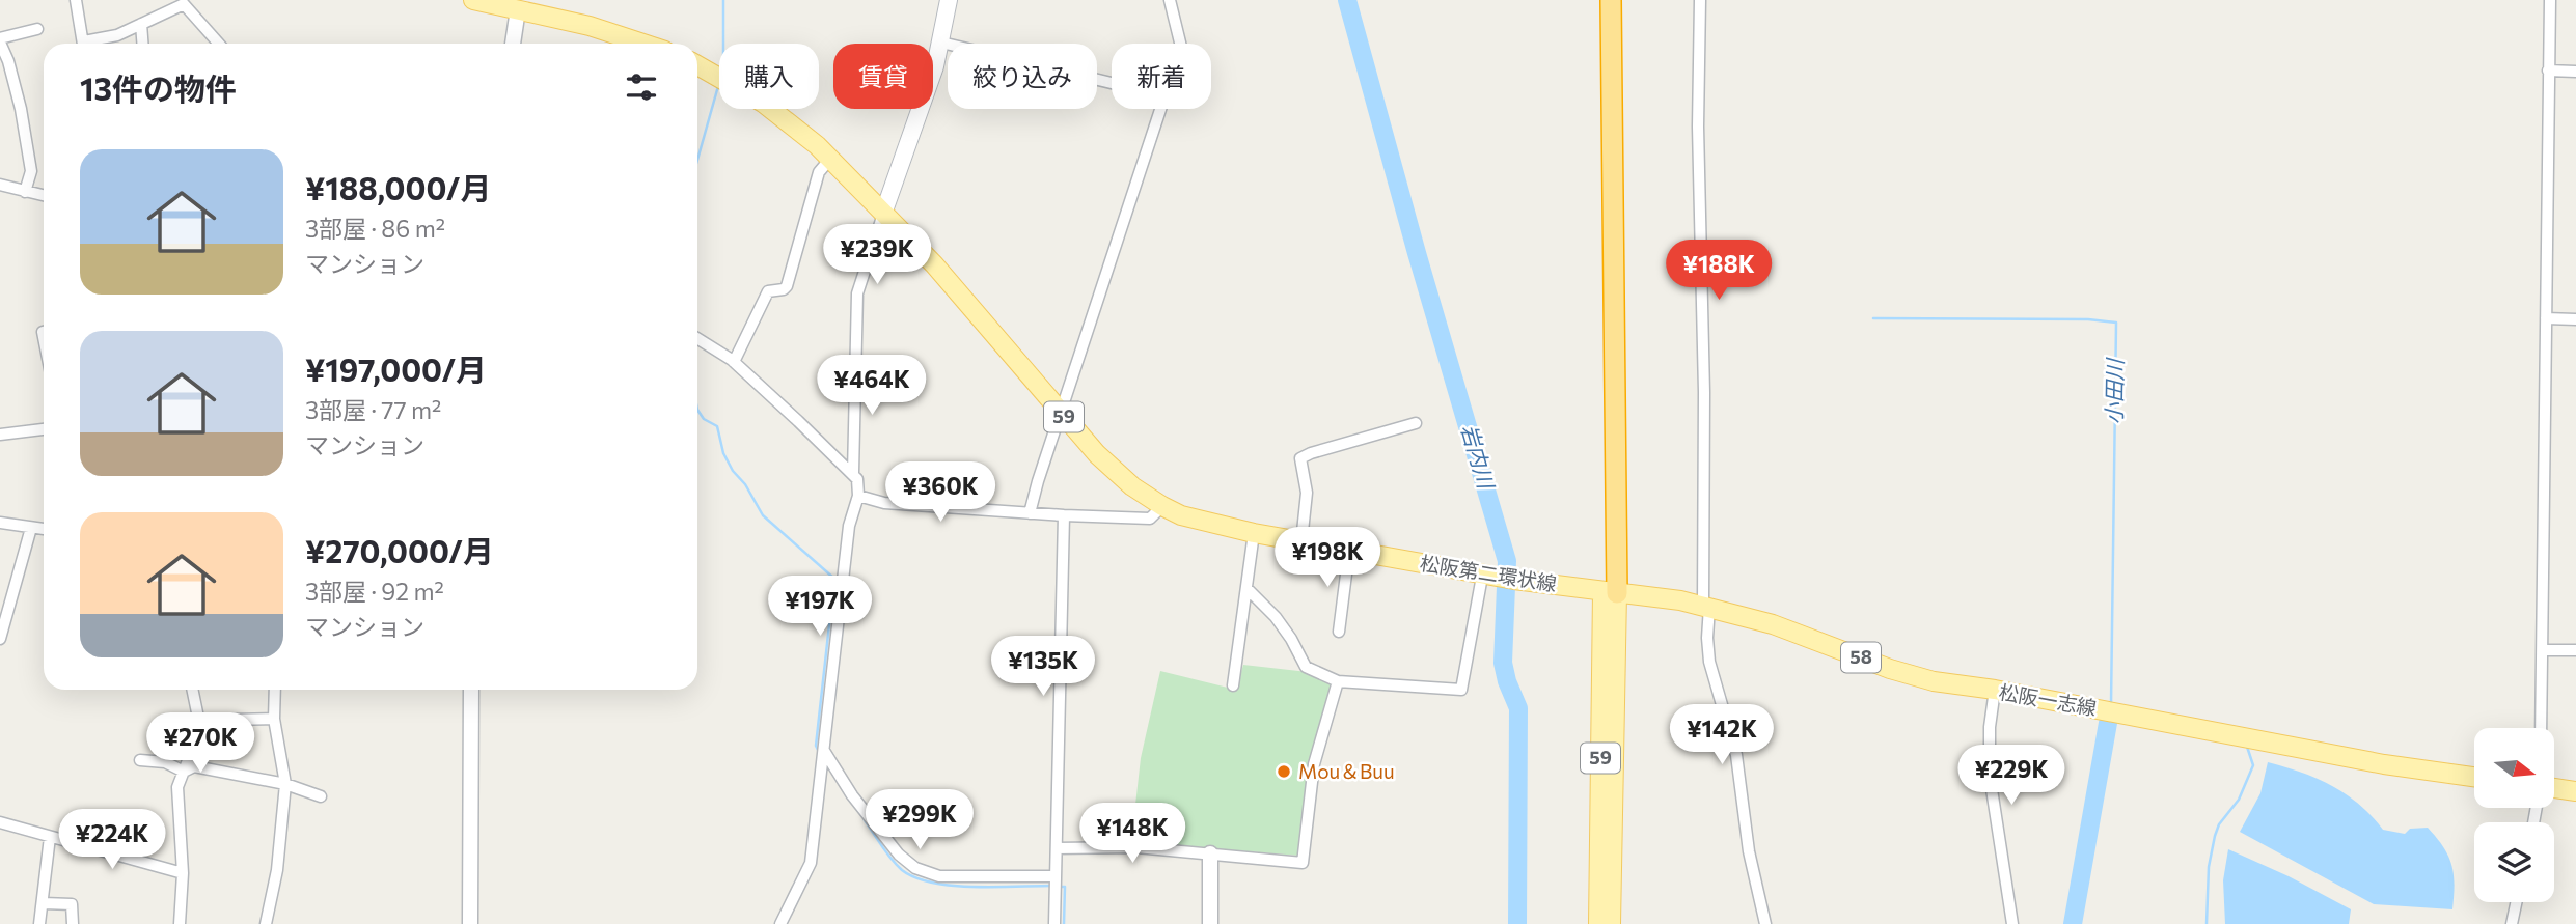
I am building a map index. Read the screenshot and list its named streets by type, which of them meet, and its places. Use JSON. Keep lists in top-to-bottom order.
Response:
{
  "streets": {
    "main road": [
      "59",
      "松阪第二環状線",
      "58",
      "松阪一志線"
    ]
  },
  "crossings": [
    ["59", "松阪第二環状線"],
    ["59", "松阪一志線"],
    ["松阪第二環状線", "松阪一志線"]
  ],
  "water": ["小田川", "岩内川"],
  "places": ["Mou＆Buu"],
  "north": "right",
  "page": {
    "chip": [
      "購入",
      "賃貸",
      "絞り込み",
      "新着"
    ],
    "heading": "13件の物件",
    "list": [
      {
        "name": "¥188,000/月",
        "note": "3部屋 · 86 m² · マンション"
      },
      {
        "name": "¥197,000/月",
        "note": "3部屋 · 77 m² · マンション"
      },
      {
        "name": "¥270,000/月",
        "note": "3部屋 · 92 m² · マンション"
      }
    ],
    "price": [
      "¥239K",
      "¥188K",
      "¥464K",
      "¥360K",
      "¥198K",
      "¥197K",
      "¥135K",
      "¥142K",
      "¥270K",
      "¥229K",
      "¥299K",
      "¥148K",
      "¥224K"
    ]
  }
}
